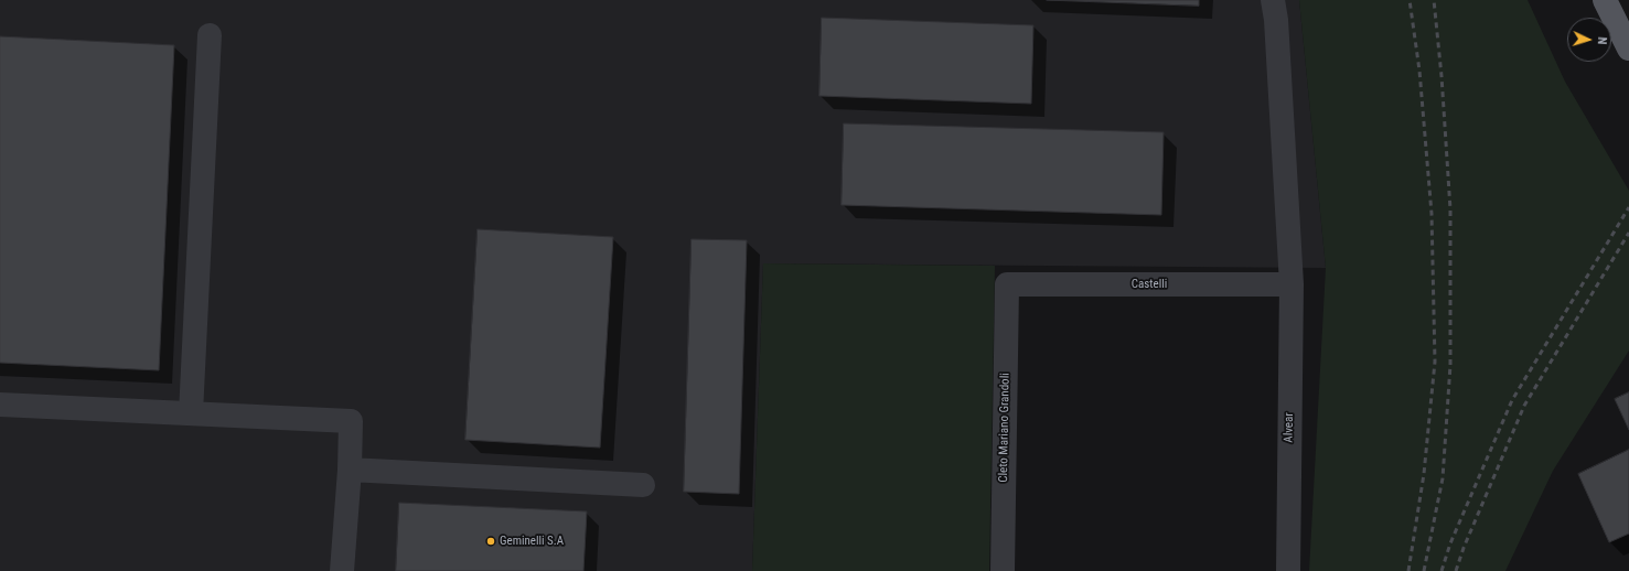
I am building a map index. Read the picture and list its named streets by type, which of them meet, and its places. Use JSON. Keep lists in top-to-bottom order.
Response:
{
  "streets": {
    "street": ["Castelli", "Cleto Mariano Grandoli", "Alvear"]
  },
  "crossings": [
    ["Castelli", "Cleto Mariano Grandoli"],
    ["Castelli", "Alvear"]
  ],
  "places": ["Geminelli S.A"],
  "north": "right"
}
